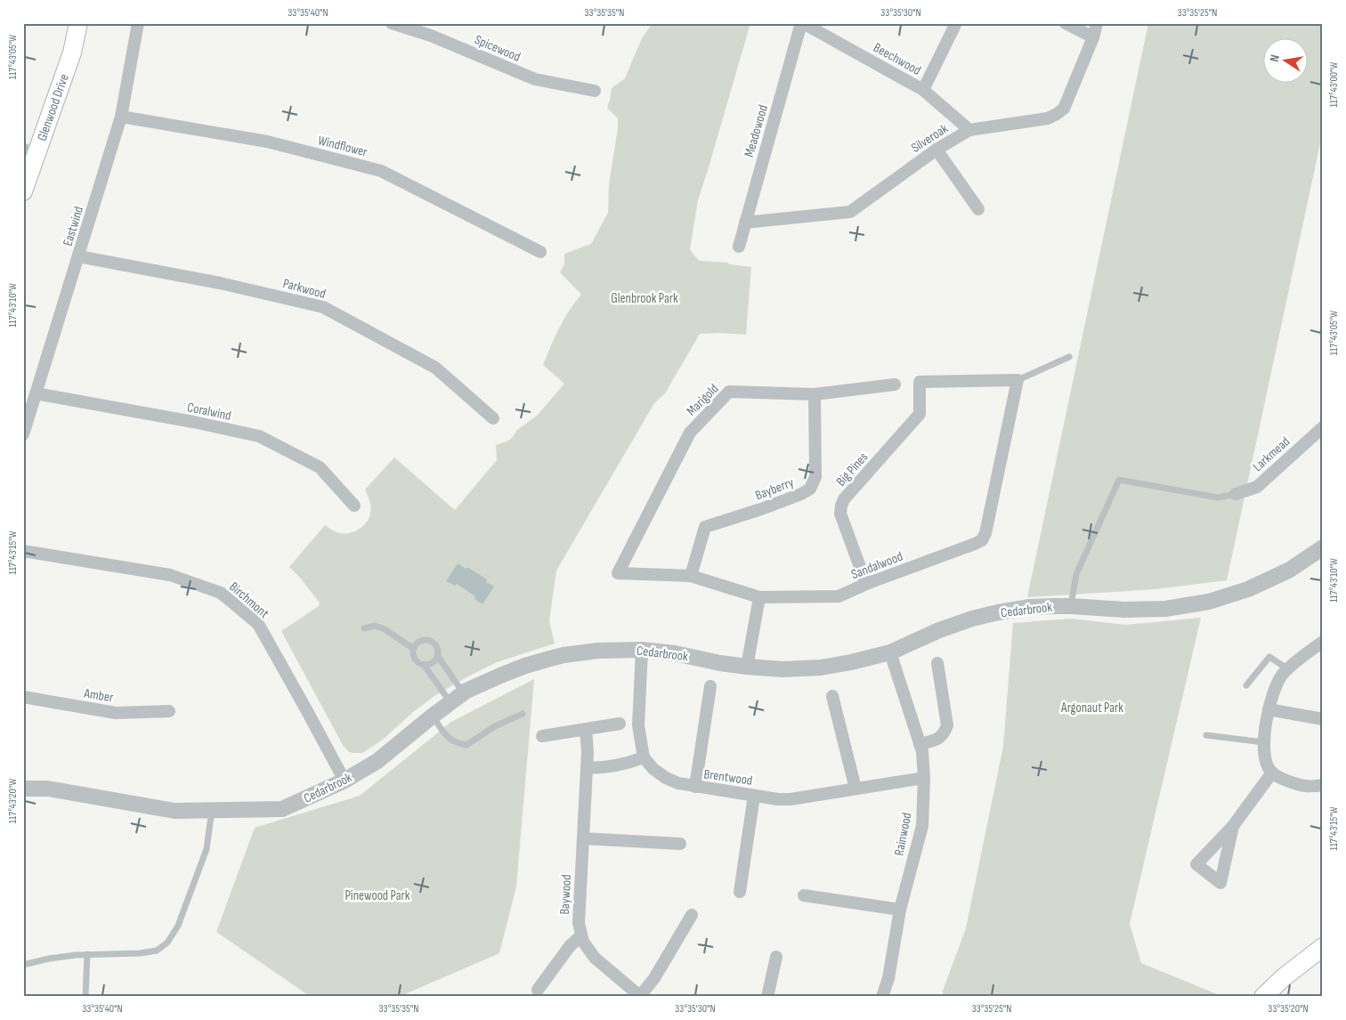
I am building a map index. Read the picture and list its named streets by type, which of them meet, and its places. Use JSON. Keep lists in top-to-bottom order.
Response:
{
  "streets": {
    "main road": ["Glenwood Drive"],
    "street": [
      "Spicewood",
      "Beechwood",
      "Meadowood",
      "Silveroak",
      "Windflower",
      "Eastwind",
      "Parkwood",
      "Marigold",
      "Coralwind",
      "Larkmead",
      "Big Pines",
      "Bayberry",
      "Sandalwood",
      "Birchmont",
      "Cedarbrook",
      "Amber",
      "Brentwood",
      "Rainwood",
      "Baywood"
    ]
  },
  "crossings": [
    ["Beechwood", "Meadowood"],
    ["Beechwood", "Silveroak"],
    ["Meadowood", "Silveroak"],
    ["Windflower", "Eastwind"],
    ["Eastwind", "Parkwood"],
    ["Eastwind", "Coralwind"],
    ["Marigold", "Bayberry"],
    ["Marigold", "Sandalwood"],
    ["Big Pines", "Sandalwood"],
    ["Bayberry", "Sandalwood"],
    ["Birchmont", "Cedarbrook"],
    ["Cedarbrook", "Rainwood"],
    ["Brentwood", "Rainwood"]
  ],
  "parks": ["Glenbrook Park", "Argonaut Park", "Pinewood Park"],
  "north": "left",
  "coordinates": [
    "33°35'40\"N",
    "33°35'35\"N",
    "33°35'30\"N",
    "33°35'25\"N",
    "117°43'05\"W",
    "117°43'00\"W",
    "117°43'10\"W",
    "117°43'15\"W",
    "117°43'20\"W",
    "33°35'20\"N"
  ]
}
